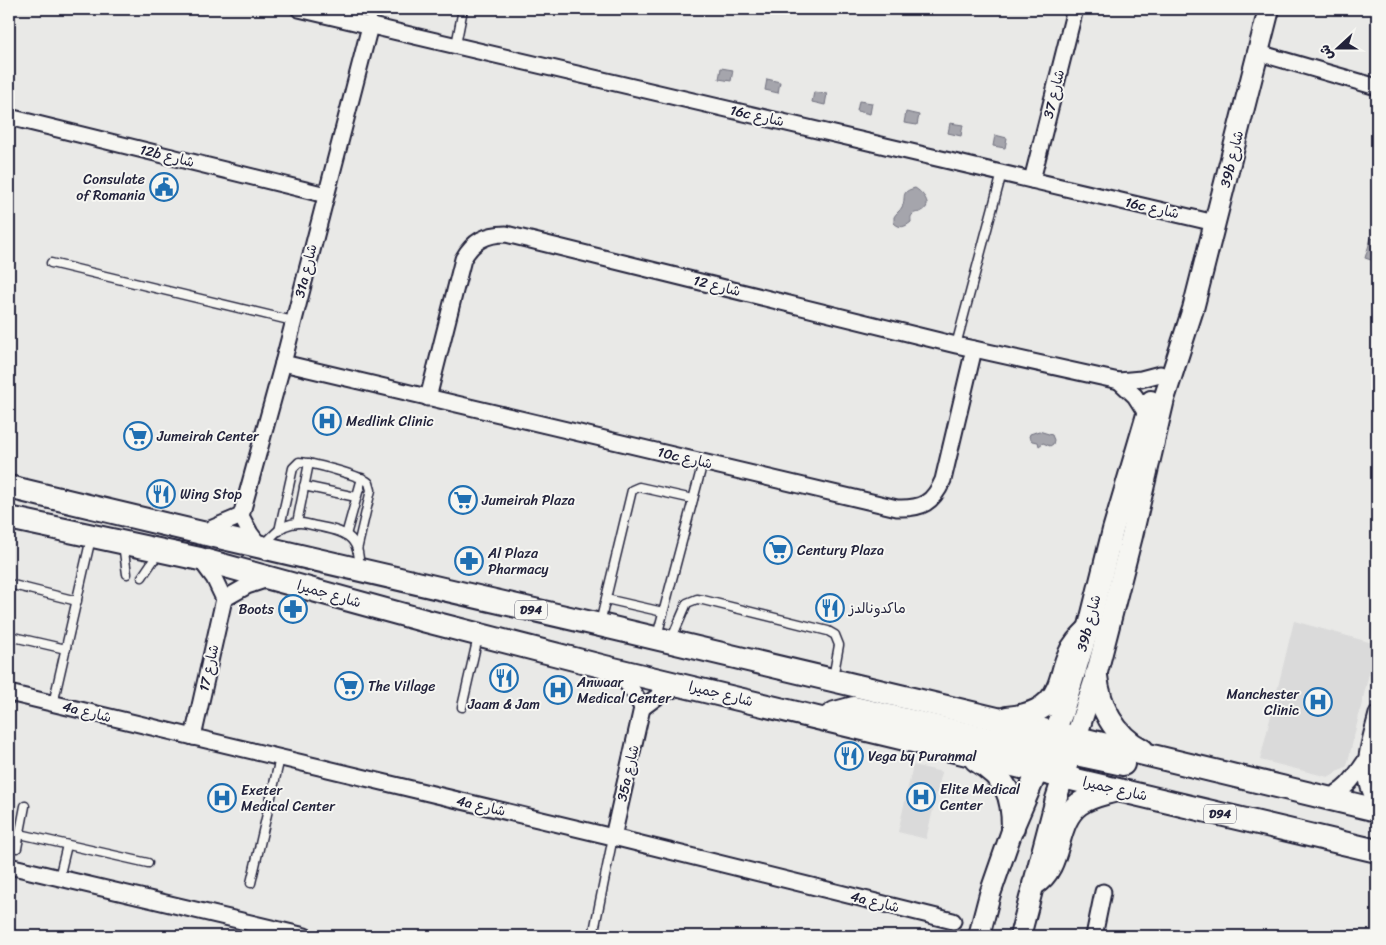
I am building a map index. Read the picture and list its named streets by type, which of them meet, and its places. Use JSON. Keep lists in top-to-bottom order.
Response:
{
  "streets": {
    "main road": ["شارع جميرا", "D94"],
    "street": [
      "شارع 37",
      "16c شارع",
      "12b شارع",
      "39b شارع",
      "31a شارع",
      "شارع 12",
      "10c شارع",
      "شارع 17",
      "4a شارع",
      "35a شارع"
    ]
  },
  "crossings": [
    ["شارع 37", "16c شارع"],
    ["16c شارع", "39b شارع"],
    ["16c شارع", "31a شارع"],
    ["12b شارع", "31a شارع"],
    ["39b شارع", "شارع 12"],
    ["39b شارع", "شارع جميرا"],
    ["31a شارع", "10c شارع"],
    ["شارع 12", "10c شارع"],
    ["شارع 17", "4a شارع"],
    ["4a شارع", "35a شارع"]
  ],
  "places": {
    "public building": ["Consulate of Romania"],
    "hospital": [
      "Medlink Clinic",
      "Anwaar Medical Center",
      "Manchester Clinic",
      "Elite Medical Center",
      "Exeter Medical Center"
    ],
    "supermarket": [
      "Jumeirah Center",
      "Jumeirah Plaza",
      "Century Plaza",
      "The Village"
    ],
    "restaurant": [
      "Wing Stop",
      "ماكدونالدز",
      "Jaam & Jam",
      "Vega by Puranmal"
    ],
    "pharmacy": ["Al Plaza Pharmacy", "Boots"]
  },
  "north": "left"
}
